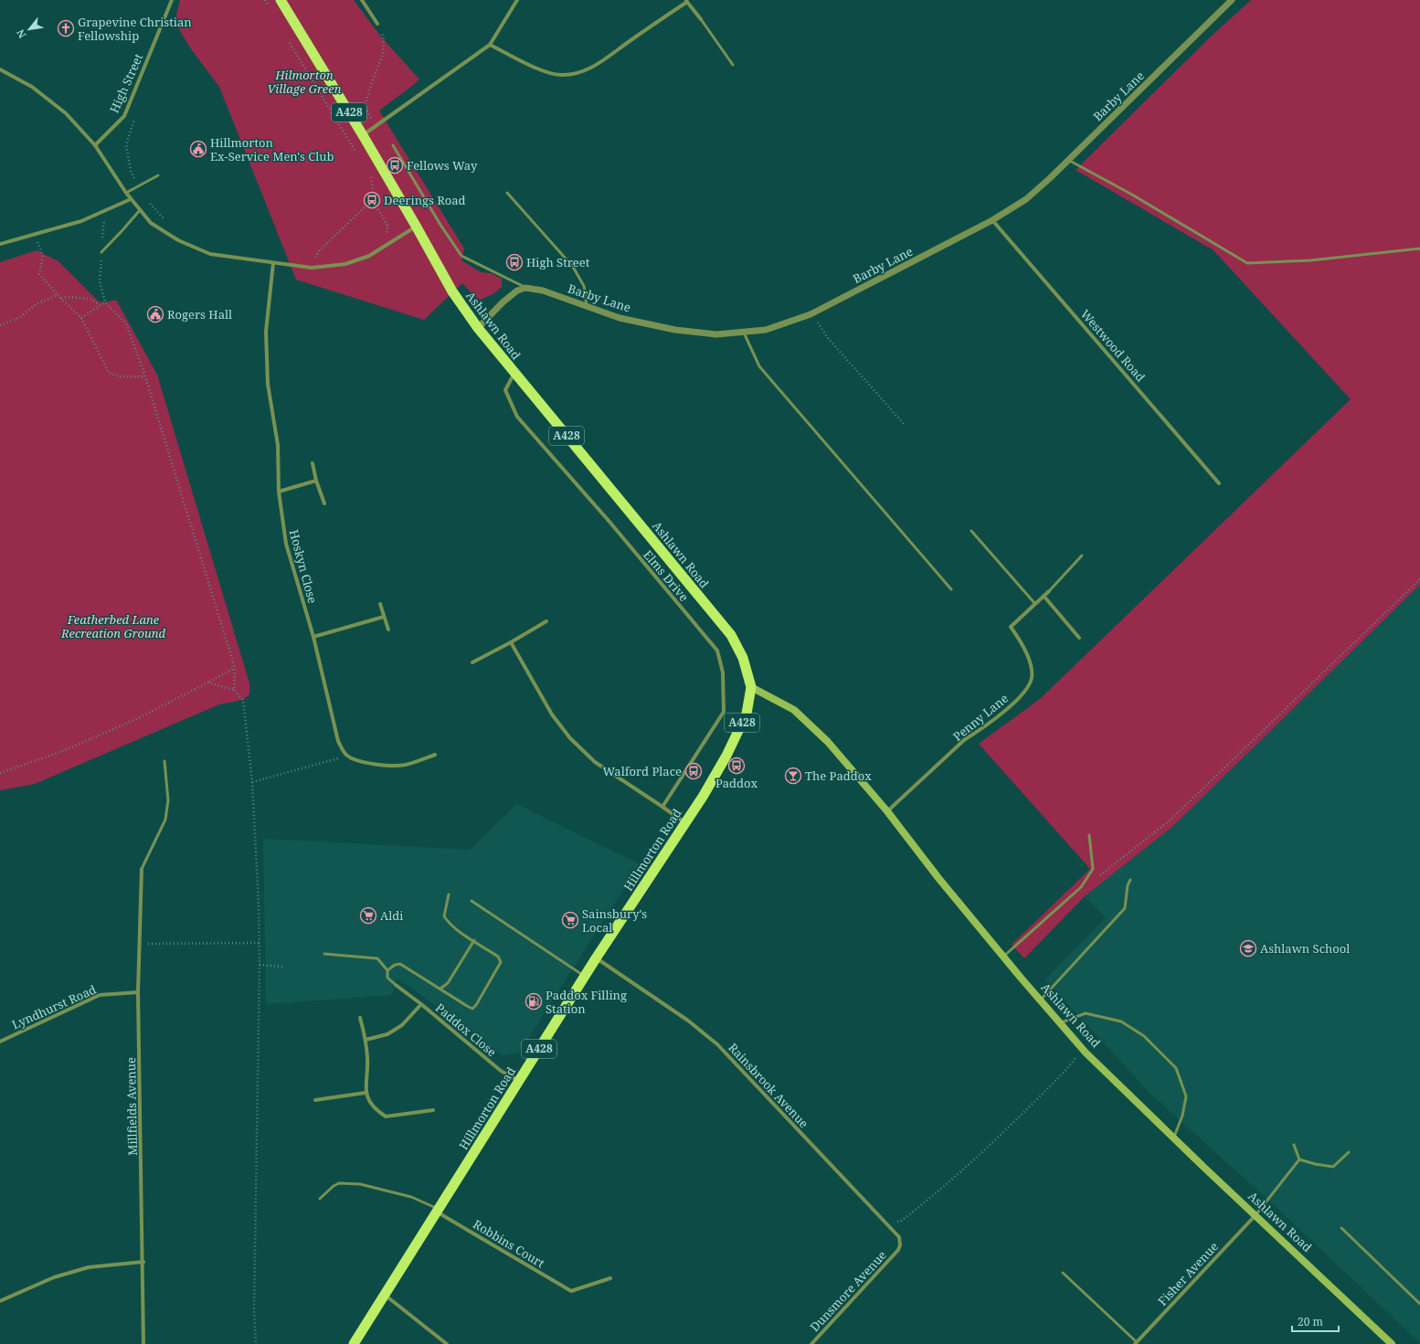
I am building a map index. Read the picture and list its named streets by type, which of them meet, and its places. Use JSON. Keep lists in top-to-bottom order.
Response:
{
  "streets": {
    "highway": ["A428", "Ashlawn Road", "Hillmorton Road"],
    "street": [
      "High Street",
      "Barby Lane",
      "Westwood Road",
      "Hoskyn Close",
      "Elms Drive",
      "Penny Lane",
      "Lyndhurst Road",
      "Paddox Close",
      "Rainsbrook Avenue",
      "Millfields Avenue",
      "Robbins Court",
      "Fisher Avenue",
      "Dunsmore Avenue"
    ]
  },
  "crossings": [
    ["Barby Lane", "Westwood Road"],
    ["Ashlawn Road", "Elms Drive"],
    ["Ashlawn Road", "Penny Lane"],
    ["Ashlawn Road", "Hillmorton Road"],
    ["Ashlawn Road", "Fisher Avenue"],
    ["Hillmorton Road", "Paddox Close"],
    ["Hillmorton Road", "Rainsbrook Avenue"],
    ["Hillmorton Road", "Robbins Court"],
    ["Lyndhurst Road", "Millfields Avenue"],
    ["Rainsbrook Avenue", "Dunsmore Avenue"]
  ],
  "parks": ["Hilmorton Village Green", "Featherbed Lane Recreation Ground"],
  "places": {
    "church": ["Grapevine Christian Fellowship"],
    "public building": ["Hillmorton Ex-Service Men's Club", "Rogers Hall"],
    "bus stop": [
      "Fellows Way",
      "Deerings Road",
      "High Street",
      "Paddox",
      "Walford Place"
    ],
    "bar": ["The Paddox"],
    "supermarket": ["Aldi", "Sainsbury's Local"],
    "school or university": ["Ashlawn School"],
    "fuel station": ["Paddox Filling Station"]
  },
  "scale_bar": "20 m",
  "north": "bottom left"
}
